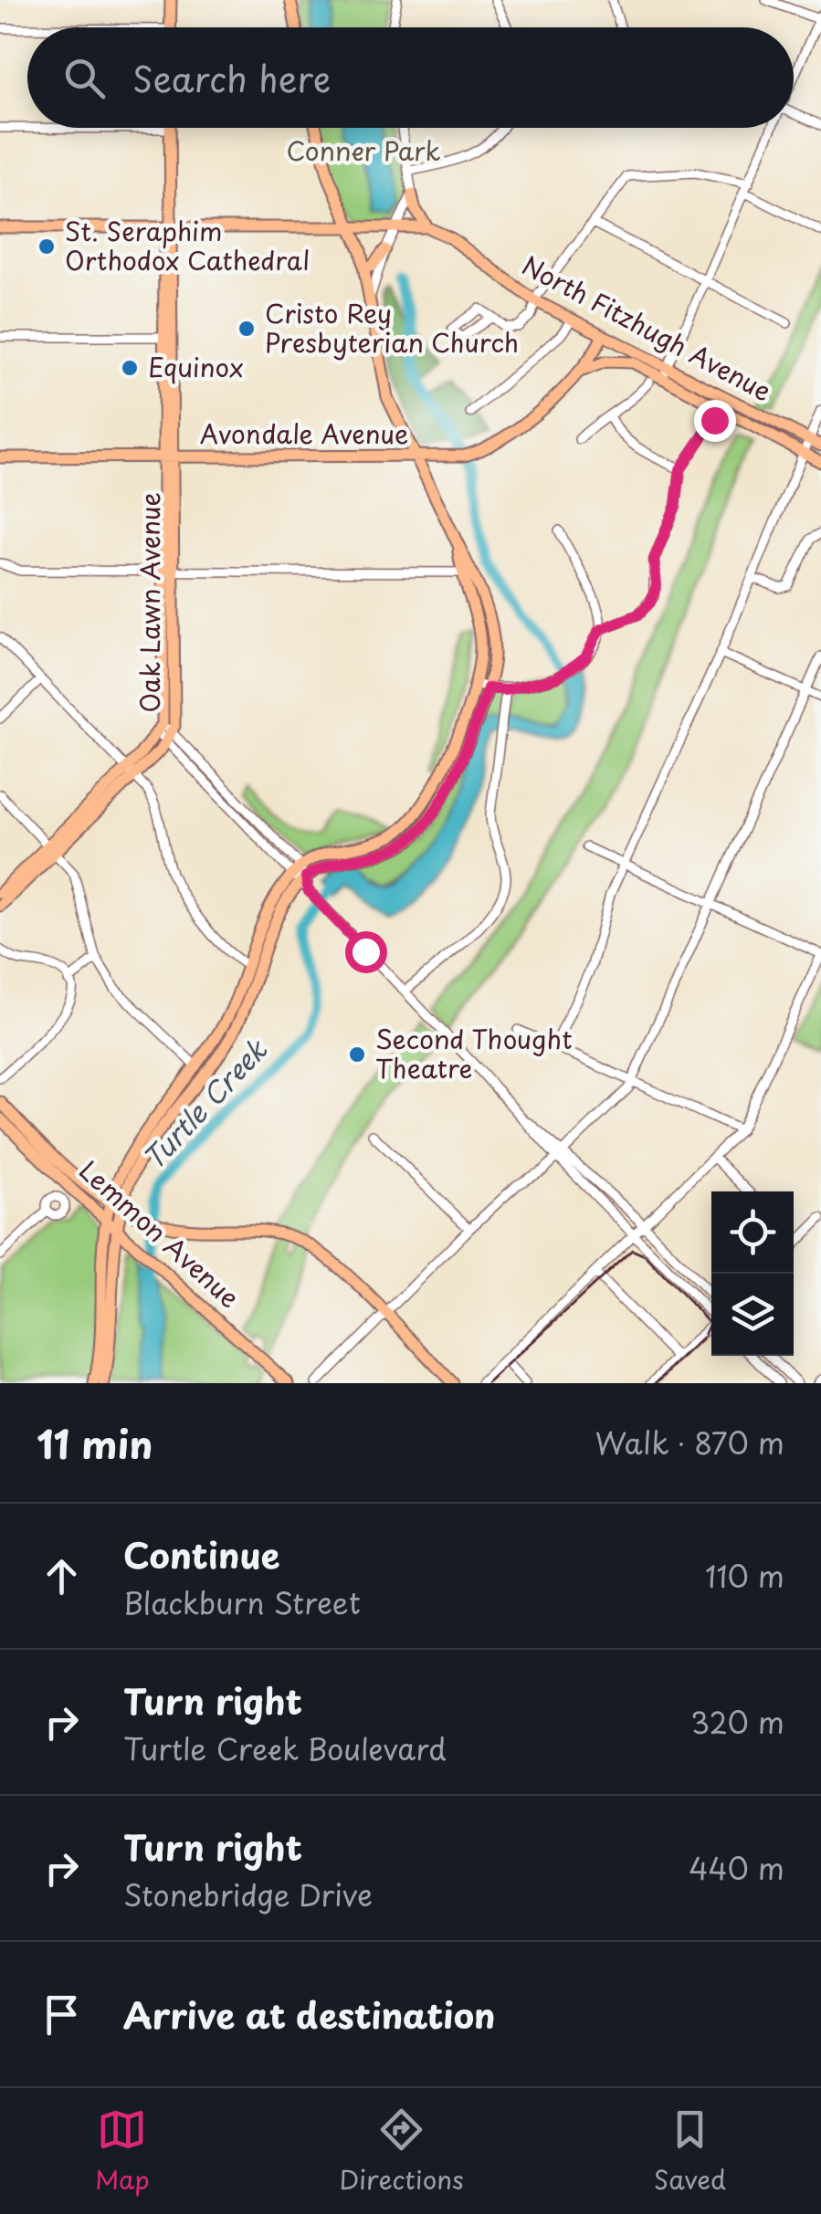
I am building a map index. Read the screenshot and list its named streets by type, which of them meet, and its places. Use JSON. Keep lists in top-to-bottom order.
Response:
{
  "streets": {
    "main road": [
      "North Fitzhugh Avenue",
      "Avondale Avenue",
      "Oak Lawn Avenue",
      "Lemmon Avenue"
    ]
  },
  "crossings": [
    ["North Fitzhugh Avenue", "Avondale Avenue"],
    ["North Fitzhugh Avenue", "Oak Lawn Avenue"],
    ["Avondale Avenue", "Oak Lawn Avenue"]
  ],
  "water": ["Turtle Creek"],
  "parks": ["Conner Park"],
  "places": [
    "St. Seraphim Orthodox Cathedral",
    "Cristo Rey Presbyterian Church",
    "Equinox",
    "Second Thought Theatre"
  ],
  "page": {
    "search": "Search here",
    "heading": ["11 min", "Walk · 870 m"],
    "list": [
      ["Continue", "Blackburn Street", "110 m"],
      ["Turn right", "Turtle Creek Boulevard", "320 m"],
      ["Turn right", "Stonebridge Drive", "440 m"],
      "Arrive at destination"
    ],
    "nav": ["Map", "Directions", "Saved"]
  }
}
